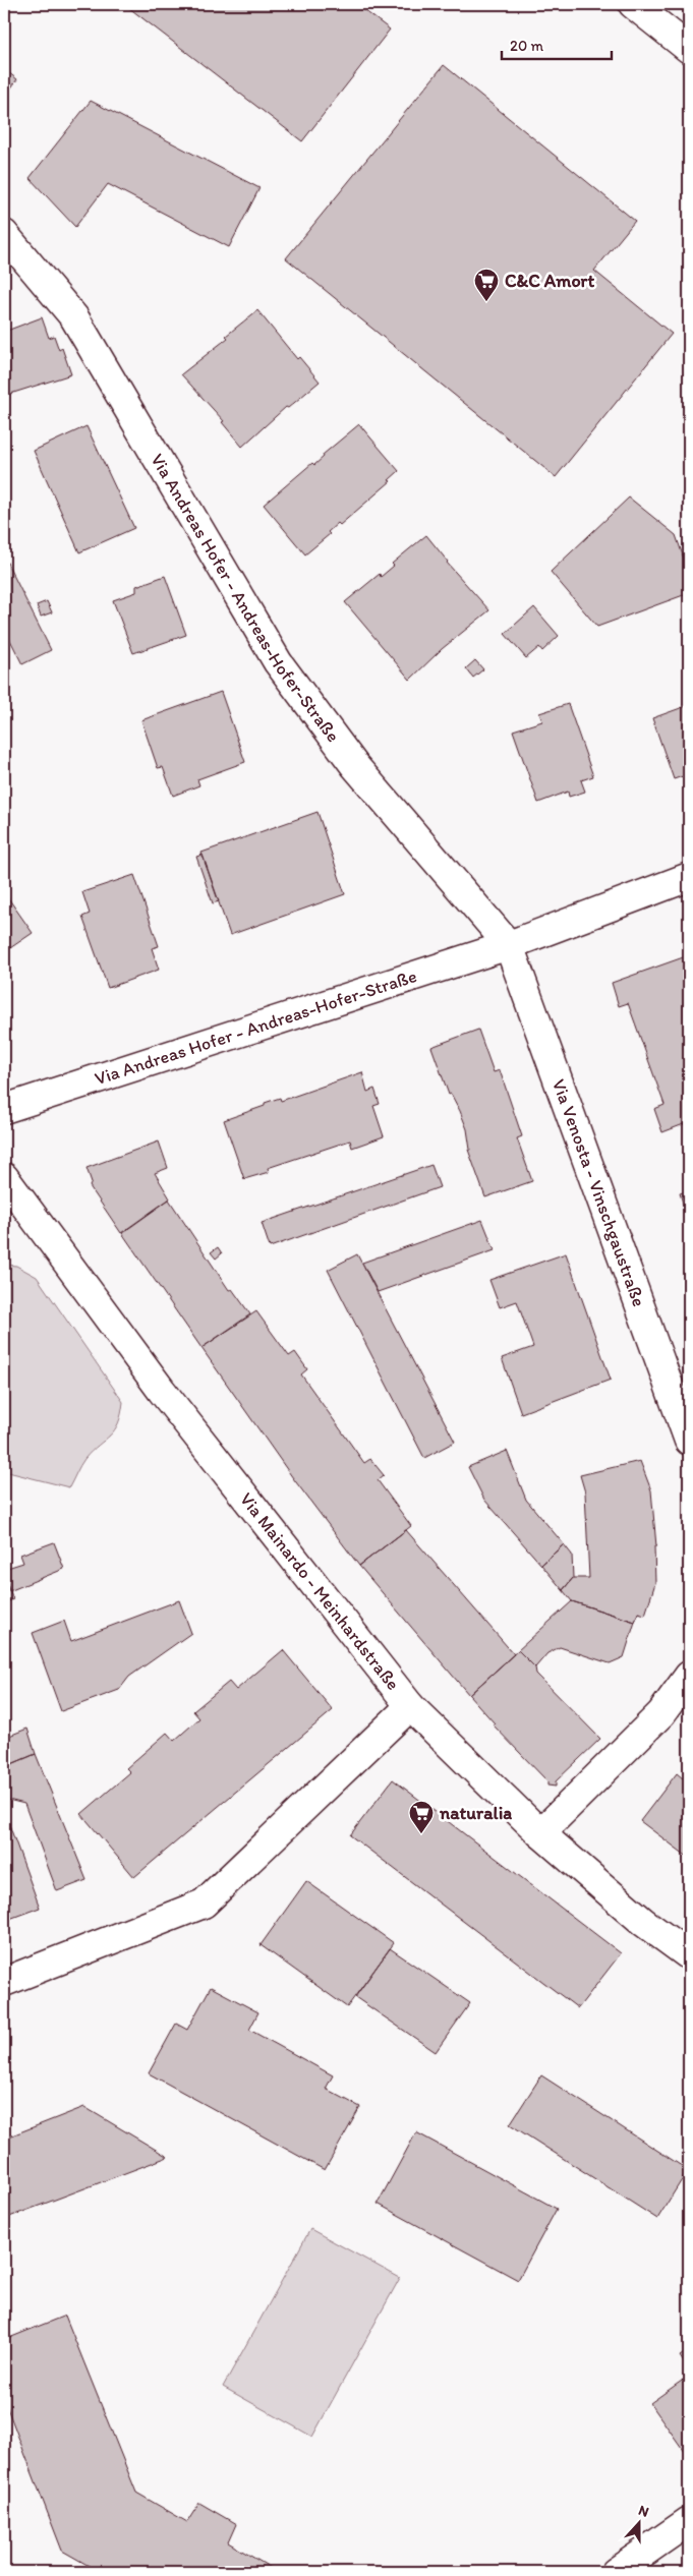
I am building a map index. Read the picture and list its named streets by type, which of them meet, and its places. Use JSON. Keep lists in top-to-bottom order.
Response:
{
  "streets": {
    "street": ["Via Andreas Hofer - Andreas-Hofer-Straße", "Via Venosta - Vinschgaustraße", "Via Mainardo - Meinhardstraße"]
  },
  "crossings": [
    ["Via Andreas Hofer - Andreas-Hofer-Straße", "Via Venosta - Vinschgaustraße"]
  ],
  "places": {
    "supermarket": ["C&C Amort", "naturalia"]
  },
  "scale_bar": "20 m",
  "north": "top"
}
